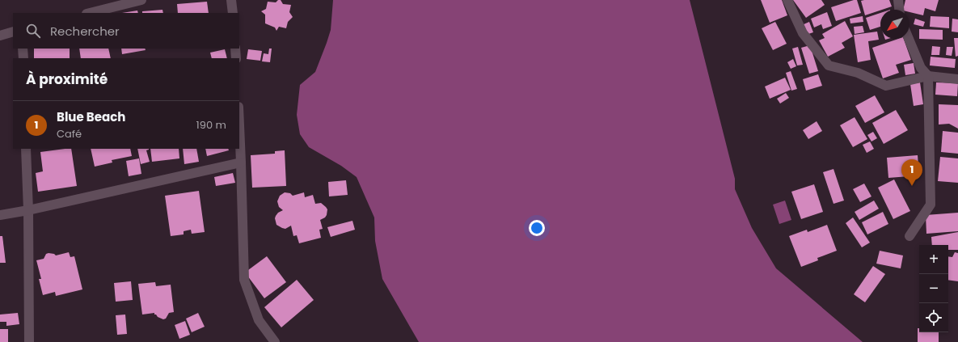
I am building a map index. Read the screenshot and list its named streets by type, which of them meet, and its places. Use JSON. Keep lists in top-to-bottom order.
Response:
{
  "north": "bottom left",
  "page": {
    "search": "Rechercher",
    "heading": "À proximité",
    "list": [
      {
        "mark": "1",
        "name": "Blue Beach",
        "note": "Café",
        "value": "190 m"
      }
    ],
    "pins": "1",
    "map_buttons": ["+", "−"]
  }
}
